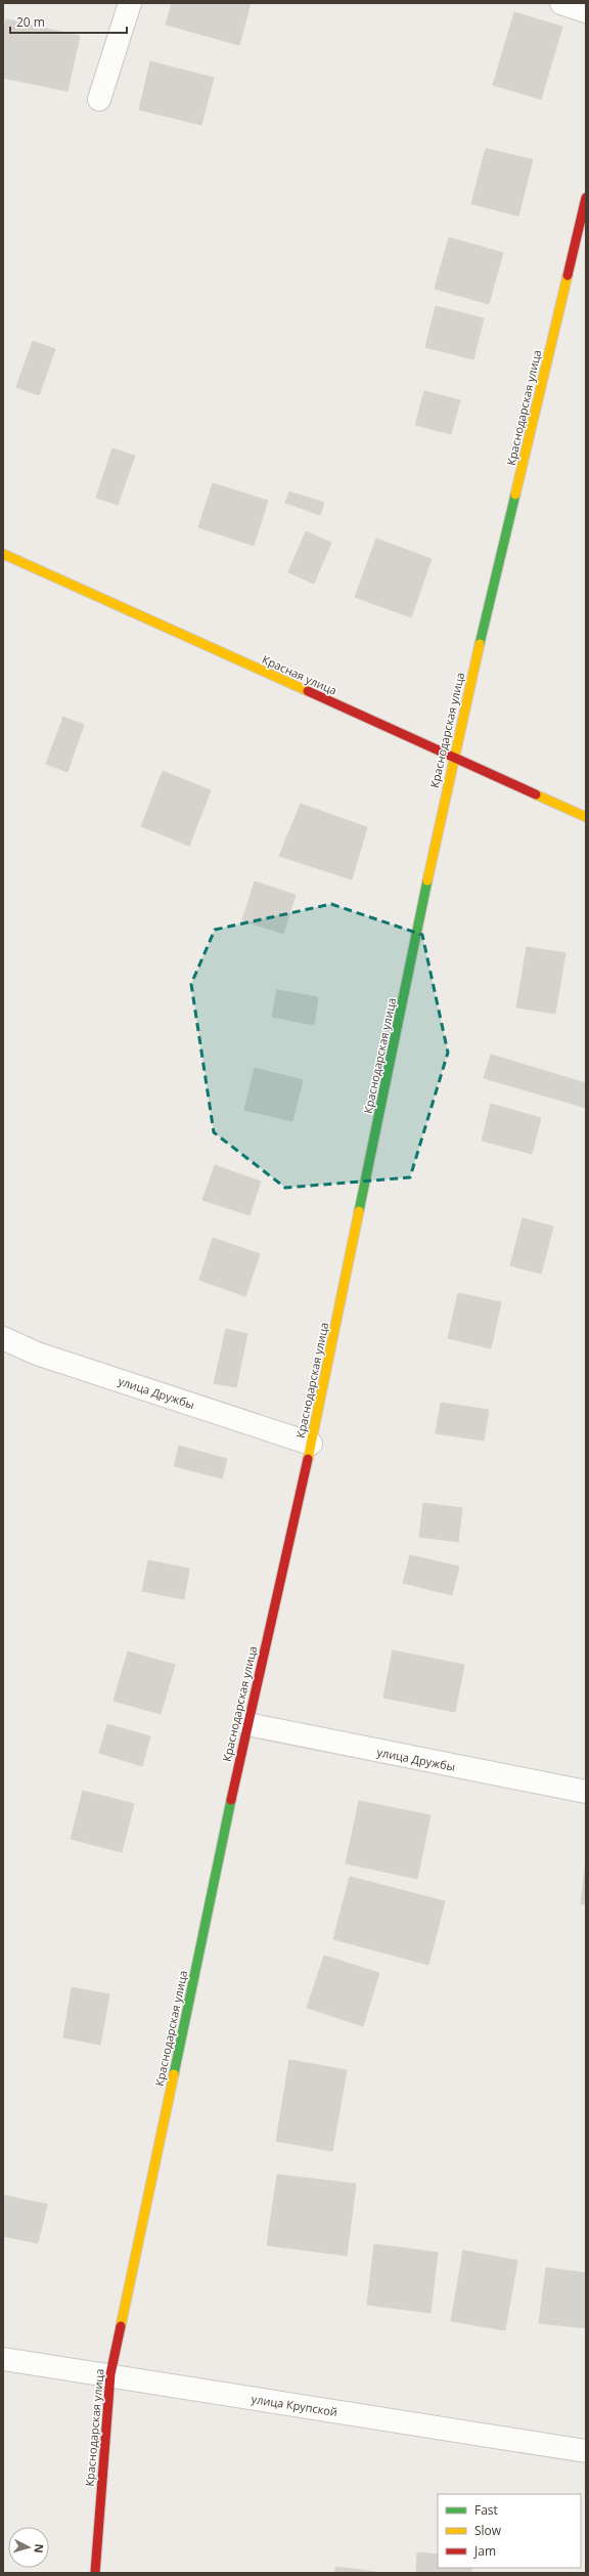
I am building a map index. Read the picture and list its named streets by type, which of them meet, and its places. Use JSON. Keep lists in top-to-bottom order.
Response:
{
  "streets": {
    "street": [
      "Краснодарская улица",
      "Красная улица",
      "улица Дружбы",
      "улица Крупской"
    ]
  },
  "crossings": [
    ["Краснодарская улица", "Красная улица"],
    ["Краснодарская улица", "улица Дружбы"],
    ["Краснодарская улица", "улица Крупской"]
  ],
  "legend": ["Fast", "Slow", "Jam"],
  "scale_bar": "20 m",
  "north": "right"
}
